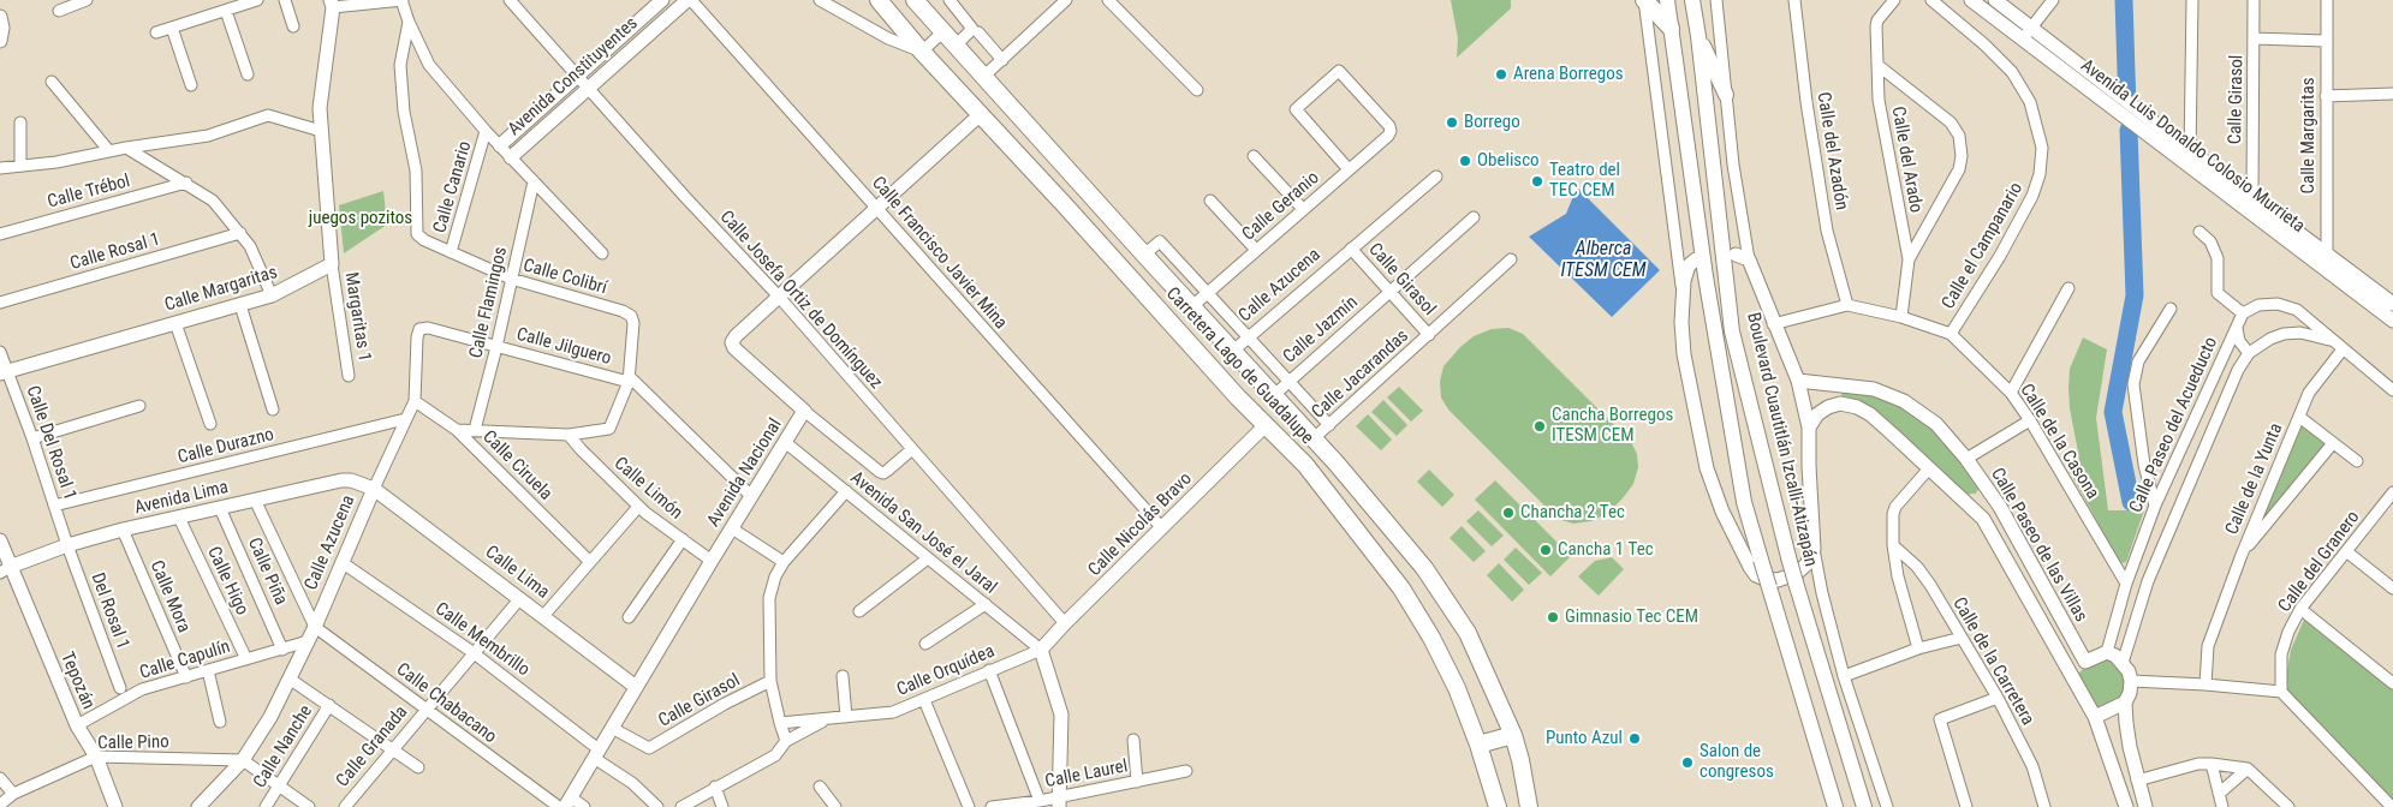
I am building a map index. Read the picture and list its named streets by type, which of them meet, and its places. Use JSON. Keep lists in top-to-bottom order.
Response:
{
  "streets": {
    "main road": ["Carretera Lago de Guadalupe", "Boulevard Cuautitlán Izcalli-Atizapán"],
    "street": [
      "Avenida Constituyentes",
      "Calle Girasol",
      "Calle Margaritas",
      "Avenida Luis Donaldo Colosio Murrieta",
      "Calle del Azadón",
      "Calle del Arado",
      "Calle Canario",
      "Calle Trébol",
      "Calle Geranio",
      "Calle el Campanario",
      "Calle Rosal 1",
      "Calle Francisco Javier Mina",
      "Calle Colibrí",
      "Calle Azucena",
      "Calle Josefa Ortiz de Domínguez",
      "Calle Flamingos",
      "Margaritas 1",
      "Calle Jazmín",
      "Calle Jilguero",
      "Calle Jacarandas",
      "Calle Paseo del Acueducto",
      "Calle de la Casona",
      "Calle Del Rosal 1",
      "Calle Durazno",
      "Calle Ciruela",
      "Avenida Nacional",
      "Calle de la Yunta",
      "Calle Limón",
      "Avenida Lima",
      "Calle Nicolás Bravo",
      "Avenida San José el Jaral",
      "Calle Paseo de las Villas",
      "Calle del Granero",
      "Calle Piña",
      "Calle Lima",
      "Calle Higo",
      "Calle Mora",
      "Del Rosal 1",
      "Calle Membrillo",
      "Calle Capulín",
      "Calle de la Carretera",
      "Calle Orquídea",
      "Tepozán",
      "Calle Chabacano",
      "Calle Pino",
      "Calle Nanche",
      "Calle Granada",
      "Calle Laurel"
    ]
  },
  "crossings": [
    ["Avenida Constituyentes", "Calle Francisco Javier Mina"],
    ["Avenida Constituyentes", "Calle Josefa Ortiz de Domínguez"],
    ["Calle Girasol", "Avenida Luis Donaldo Colosio Murrieta"],
    ["Calle Girasol", "Calle Azucena"],
    ["Calle Girasol", "Calle Jazmín"],
    ["Calle Girasol", "Calle Jacarandas"],
    ["Calle Girasol", "Avenida Nacional"],
    ["Calle Margaritas", "Avenida Luis Donaldo Colosio Murrieta"],
    ["Calle Margaritas", "Margaritas 1"],
    ["Calle Margaritas", "Calle Del Rosal 1"],
    ["Calle del Azadón", "Calle de la Casona"],
    ["Calle del Arado", "Calle de la Casona"],
    ["Calle Canario", "Calle Colibrí"],
    ["Calle Geranio", "Carretera Lago de Guadalupe"],
    ["Calle el Campanario", "Calle de la Casona"],
    ["Calle Francisco Javier Mina", "Avenida Nacional"],
    ["Calle Francisco Javier Mina", "Calle Nicolás Bravo"],
    ["Calle Colibrí", "Calle Flamingos"],
    ["Calle Colibrí", "Calle Jilguero"],
    ["Calle Azucena", "Calle Jilguero"],
    ["Calle Azucena", "Carretera Lago de Guadalupe"],
    ["Calle Azucena", "Calle Durazno"],
    ["Calle Azucena", "Calle Ciruela"],
    ["Calle Azucena", "Avenida Lima"],
    ["Calle Azucena", "Calle Lima"],
    ["Calle Azucena", "Calle Membrillo"],
    ["Calle Azucena", "Calle Capulín"],
    ["Calle Azucena", "Calle Chabacano"],
    ["Calle Azucena", "Calle Pino"],
    ["Calle Josefa Ortiz de Domínguez", "Avenida Nacional"],
    ["Calle Josefa Ortiz de Domínguez", "Calle Nicolás Bravo"],
    ["Calle Flamingos", "Calle Jilguero"],
    ["Calle Jazmín", "Carretera Lago de Guadalupe"],
    ["Calle Jilguero", "Avenida Nacional"],
    ["Carretera Lago de Guadalupe", "Calle Jacarandas"],
    ["Carretera Lago de Guadalupe", "Avenida Nacional"],
    ["Carretera Lago de Guadalupe", "Calle Nicolás Bravo"],
    ["Calle Paseo del Acueducto", "Calle de la Casona"],
    ["Calle Paseo del Acueducto", "Calle de la Yunta"],
    ["Calle Paseo del Acueducto", "Calle Paseo de las Villas"],
    ["Boulevard Cuautitlán Izcalli-Atizapán", "Calle de la Casona"],
    ["Boulevard Cuautitlán Izcalli-Atizapán", "Calle Paseo de las Villas"],
    ["Calle Del Rosal 1", "Calle Durazno"],
    ["Calle Del Rosal 1", "Avenida Lima"],
    ["Calle Del Rosal 1", "Del Rosal 1"],
    ["Avenida Nacional", "Calle Limón"],
    ["Avenida Nacional", "Avenida San José el Jaral"],
    ["Avenida Nacional", "Calle Lima"],
    ["Avenida Nacional", "Calle Membrillo"],
    ["Avenida Lima", "Calle Piña"],
    ["Avenida Lima", "Calle Lima"],
    ["Avenida Lima", "Calle Higo"],
    ["Avenida Lima", "Calle Mora"],
    ["Avenida Lima", "Del Rosal 1"],
    ["Avenida Lima", "Tepozán"],
    ["Calle Nicolás Bravo", "Avenida San José el Jaral"],
    ["Calle Nicolás Bravo", "Calle Orquídea"],
    ["Avenida San José el Jaral", "Calle Orquídea"],
    ["Calle Piña", "Calle Capulín"],
    ["Calle Lima", "Calle Granada"],
    ["Calle Higo", "Calle Capulín"],
    ["Calle Mora", "Calle Capulín"],
    ["Calle Membrillo", "Calle Granada"],
    ["Calle Capulín", "Tepozán"],
    ["Tepozán", "Calle Pino"],
    ["Calle Chabacano", "Calle Granada"]
  ],
  "water": ["Alberca ITESM CEM"],
  "parks": ["juegos pozitos"],
  "places": [
    "Arena Borregos",
    "Borrego",
    "Obelisco",
    "Teatro del TEC CEM",
    "Cancha Borregos ITESM CEM",
    "Chancha 2 Tec",
    "Cancha 1 Tec",
    "Gimnasio Tec CEM",
    "Punto Azul",
    "Salon de congresos"
  ]
}
